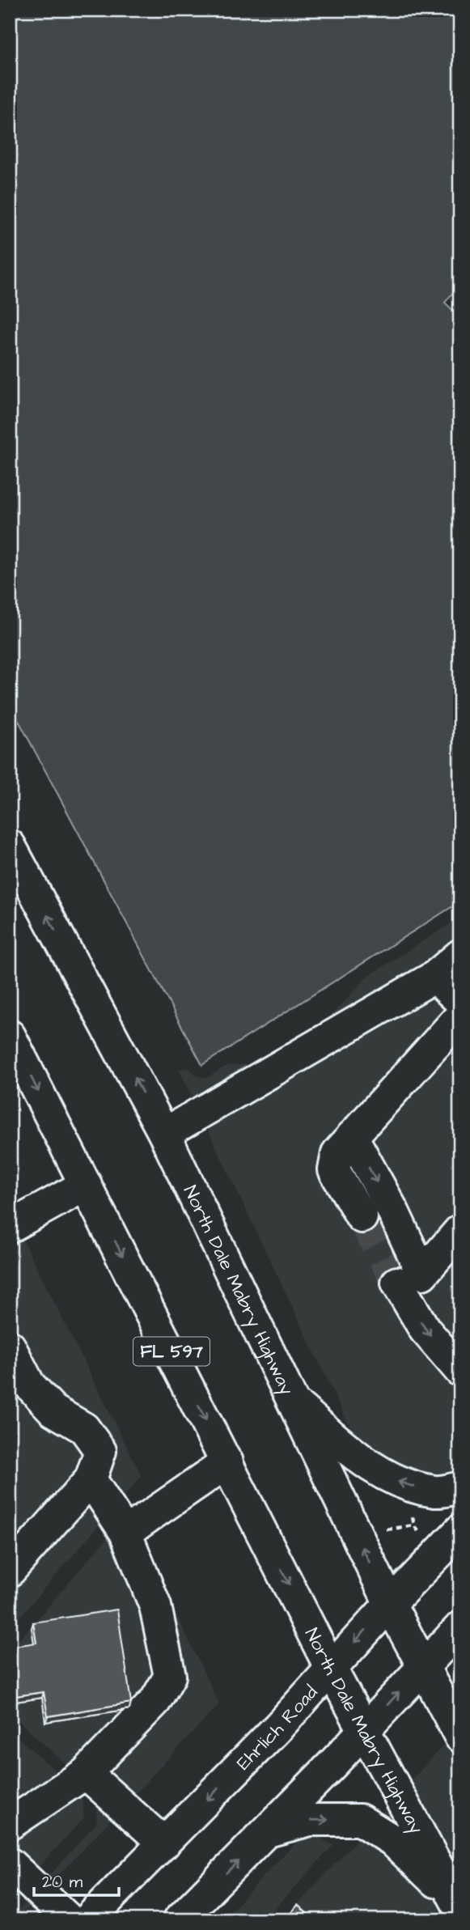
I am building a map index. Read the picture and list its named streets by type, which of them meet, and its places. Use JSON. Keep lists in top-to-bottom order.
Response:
{
  "streets": {
    "main road": ["North Dale Mabry Highway", "FL 597", "Ehrlich Road"]
  },
  "crossings": [
    ["North Dale Mabry Highway", "Ehrlich Road"]
  ],
  "scale_bar": "20 m"
}
